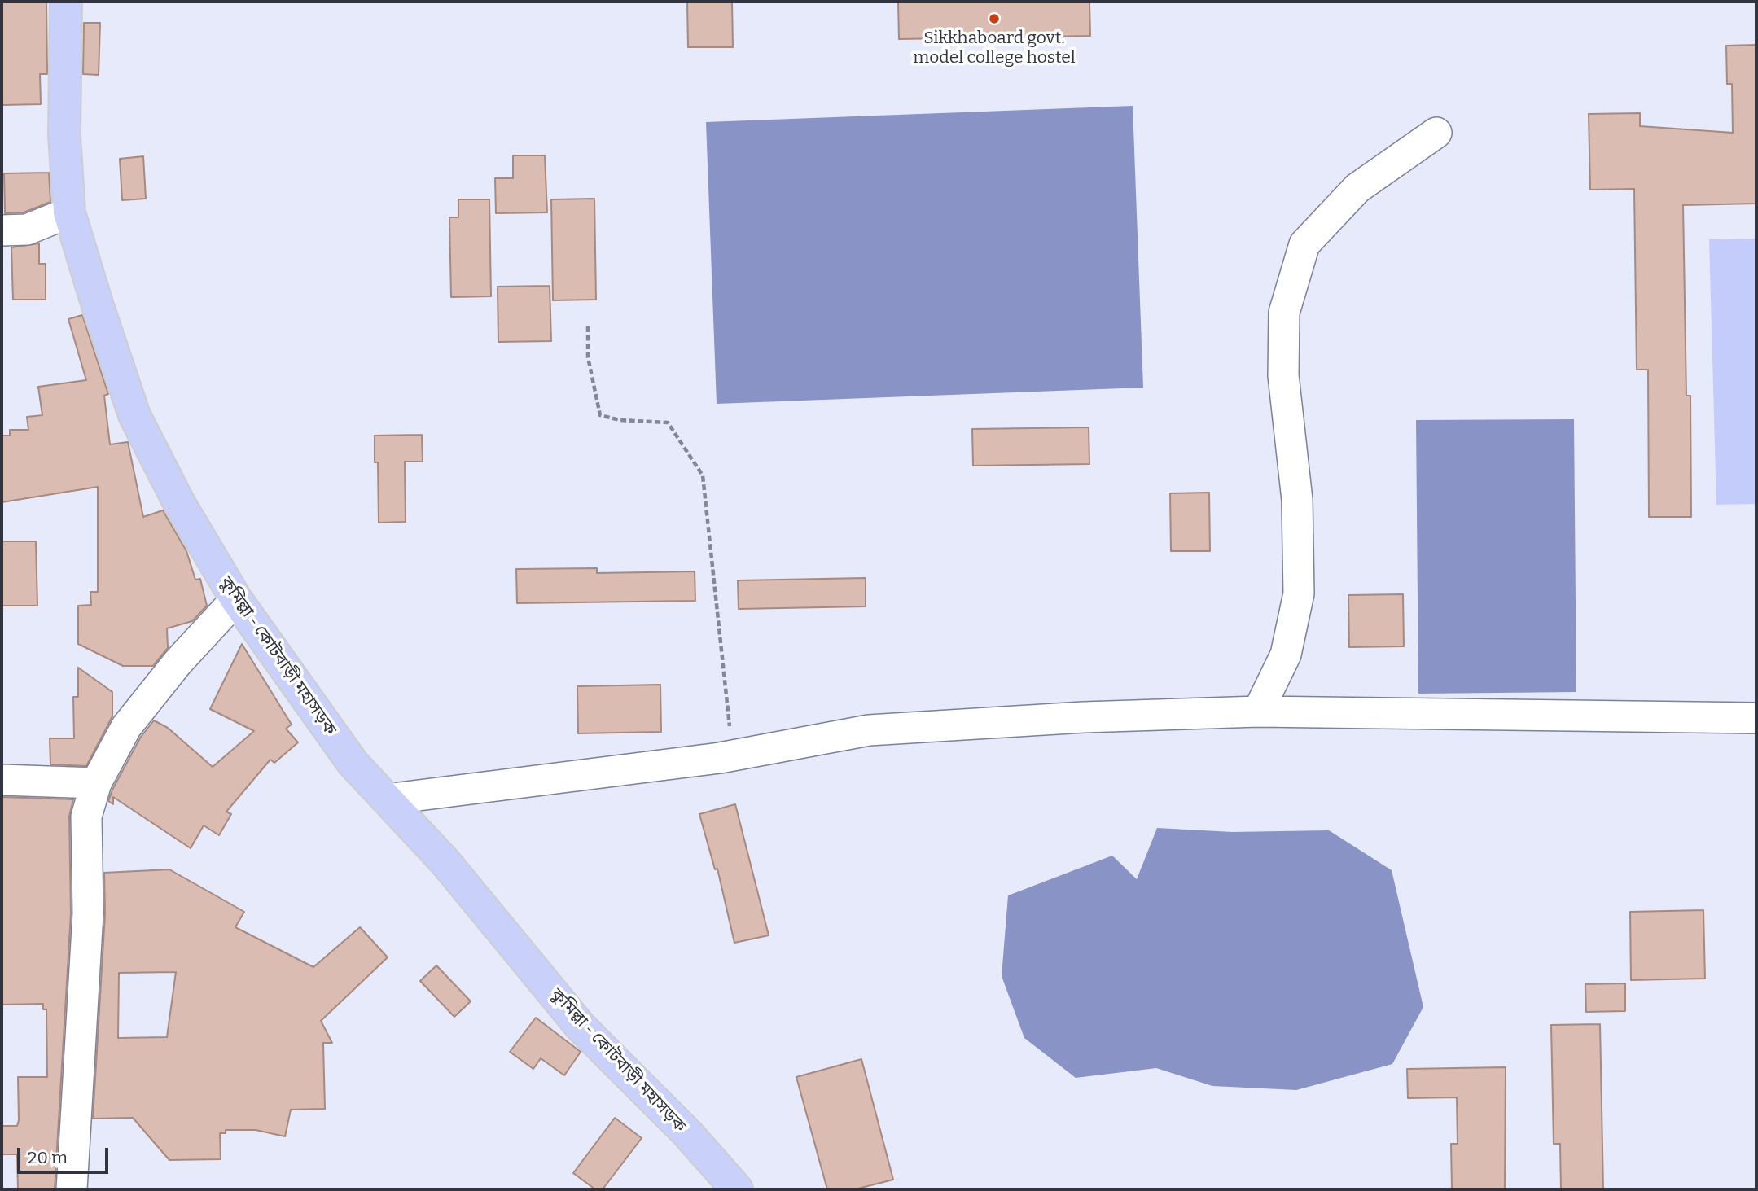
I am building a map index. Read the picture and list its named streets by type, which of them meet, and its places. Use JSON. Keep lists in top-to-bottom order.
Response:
{
  "streets": {
    "main road": ["কুমিল্লা - কোটবাড়ী মহাসড়ক"]
  },
  "places": ["Sikkhaboard govt. model college hostel"],
  "scale_bar": "20 m"
}
